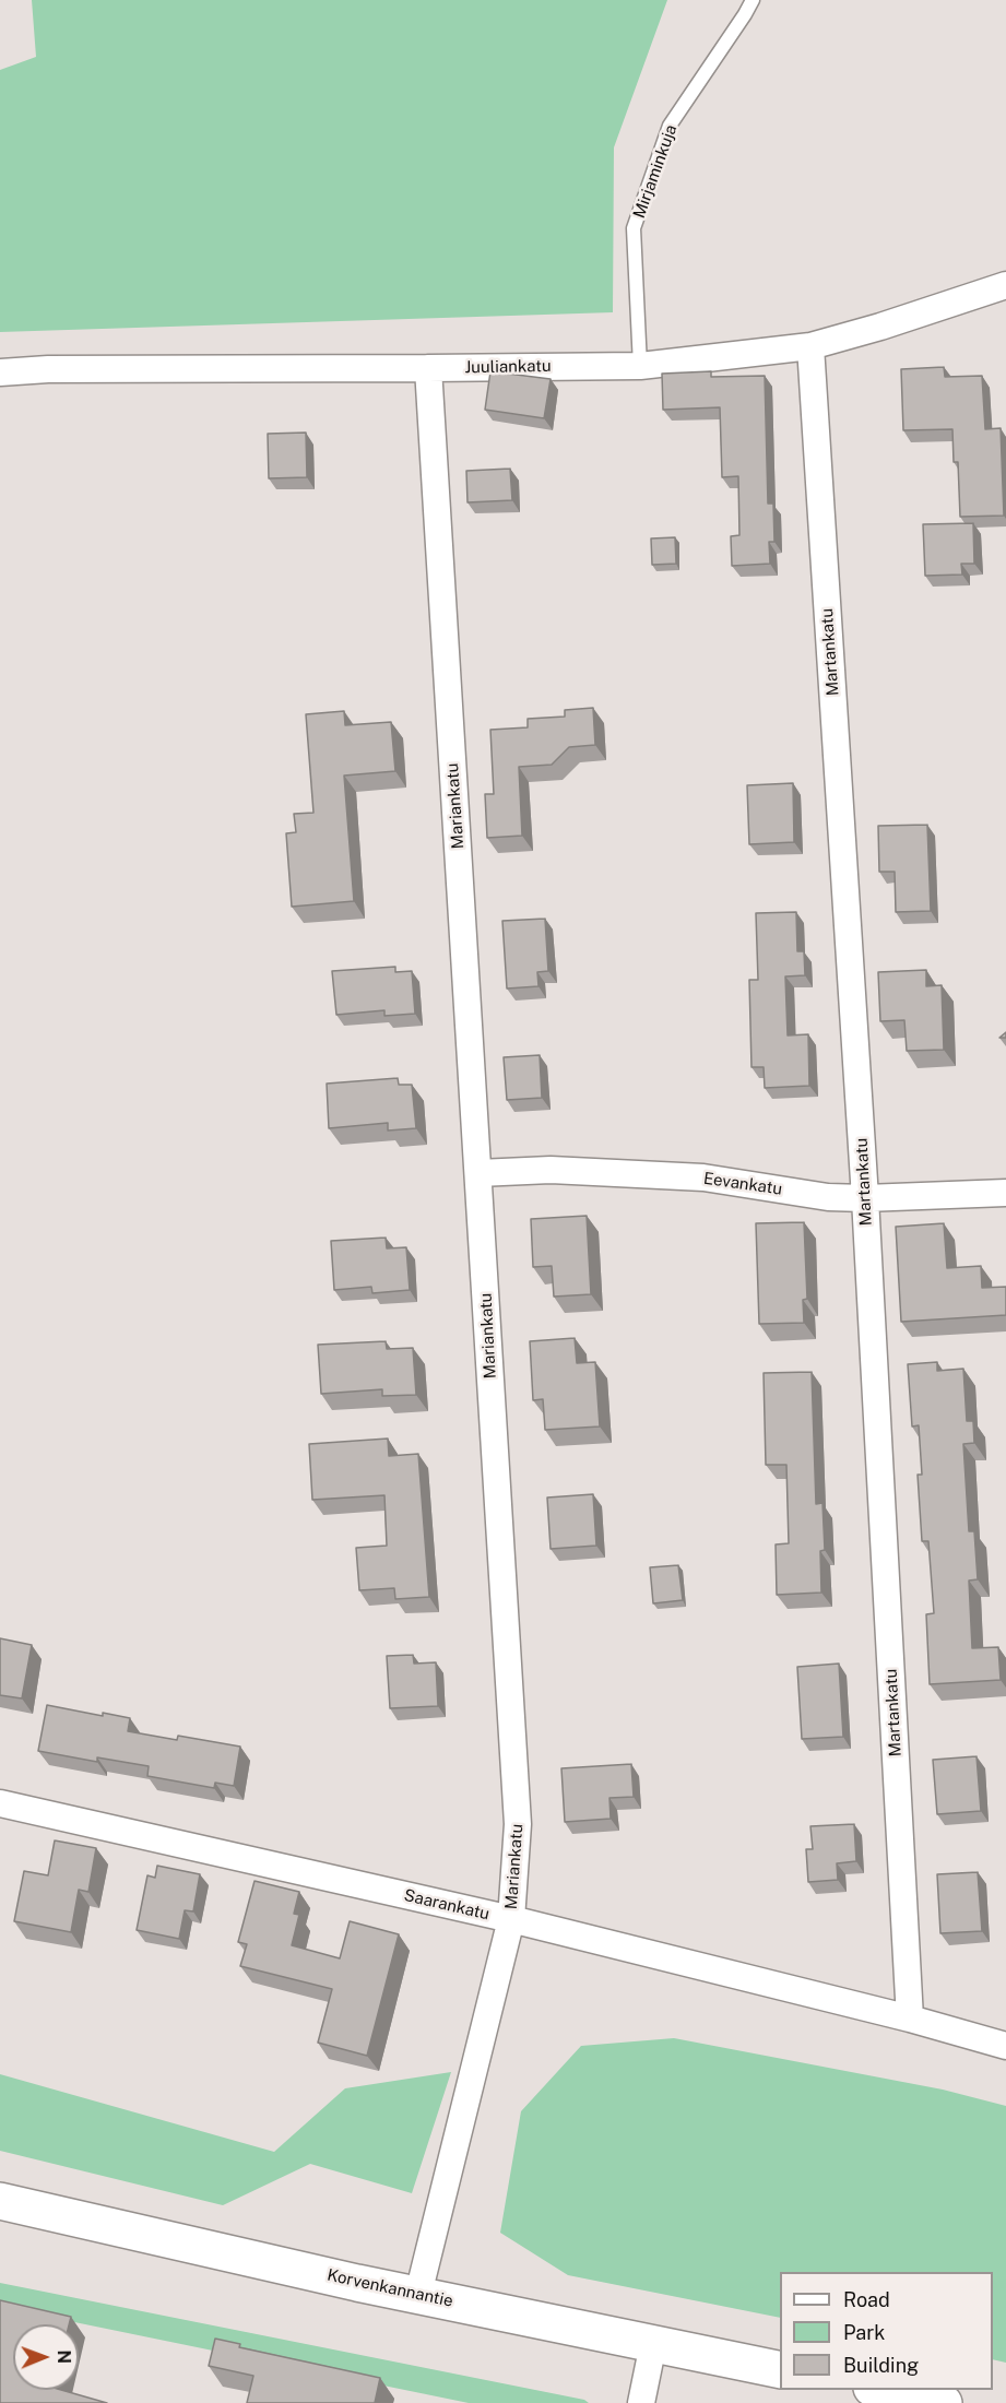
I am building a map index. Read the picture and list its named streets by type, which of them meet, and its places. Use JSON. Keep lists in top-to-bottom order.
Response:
{
  "streets": {
    "main road": ["Korvenkannantie"],
    "street": [
      "Juuliankatu",
      "Martankatu",
      "Mariankatu",
      "Eevankatu",
      "Saarankatu"
    ],
    "lane": ["Mirjaminkuja"]
  },
  "crossings": [
    ["Mirjaminkuja", "Juuliankatu"],
    ["Juuliankatu", "Martankatu"],
    ["Juuliankatu", "Mariankatu"],
    ["Martankatu", "Eevankatu"],
    ["Martankatu", "Saarankatu"],
    ["Mariankatu", "Eevankatu"],
    ["Mariankatu", "Saarankatu"],
    ["Mariankatu", "Korvenkannantie"]
  ],
  "legend": ["Road", "Park", "Building"],
  "north": "right"
}
